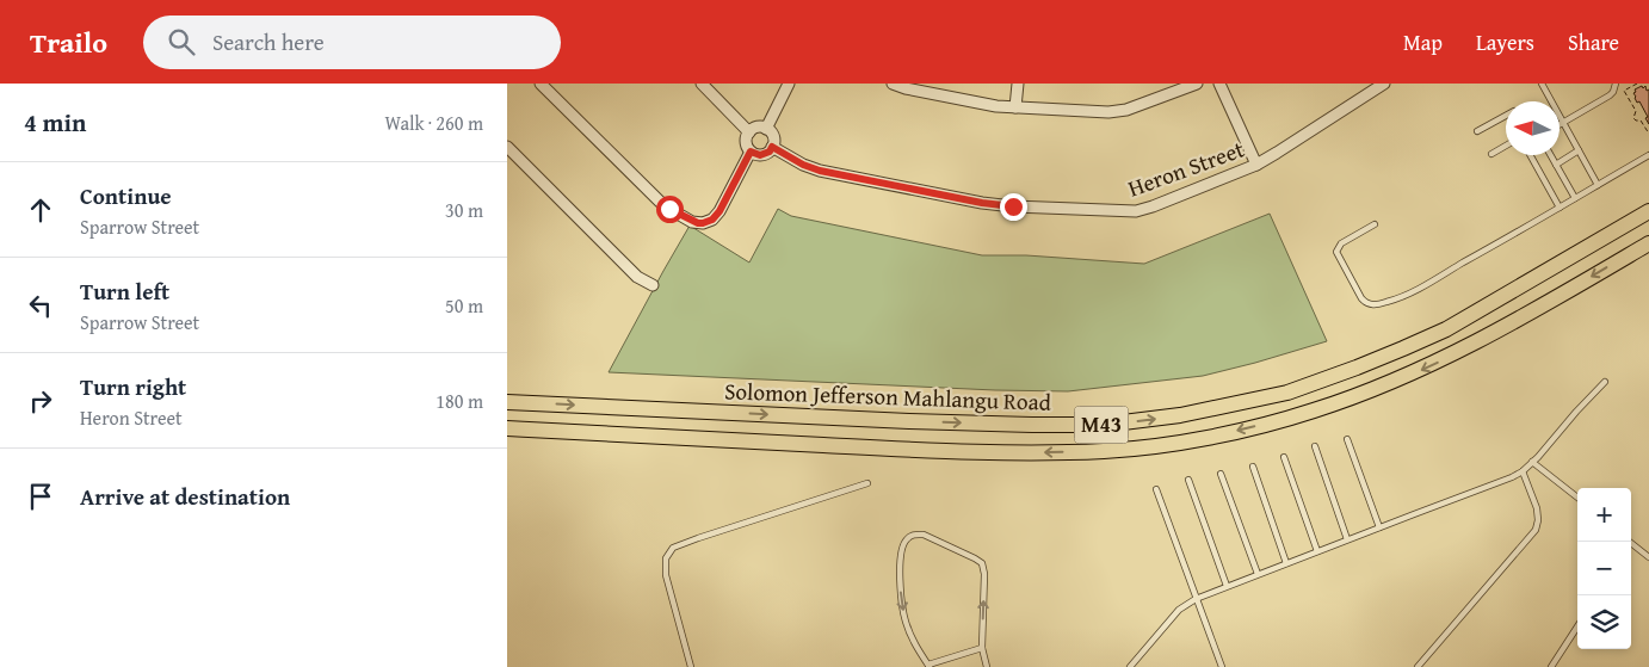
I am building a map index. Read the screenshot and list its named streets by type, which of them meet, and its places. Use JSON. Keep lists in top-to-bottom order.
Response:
{
  "streets": {
    "main road": ["Solomon Jefferson Mahlangu Road", "M43"],
    "street": ["Heron Street"]
  },
  "north": "left",
  "page": {
    "header": "Trailo",
    "search": "Search here",
    "nav": ["Map", "Layers", "Share"],
    "heading": ["4 min", "Walk · 260 m"],
    "list": [
      ["Continue", "Sparrow Street", "30 m"],
      ["Turn left", "Sparrow Street", "50 m"],
      ["Turn right", "Heron Street", "180 m"],
      "Arrive at destination"
    ],
    "map_buttons": ["+", "−"]
  }
}
